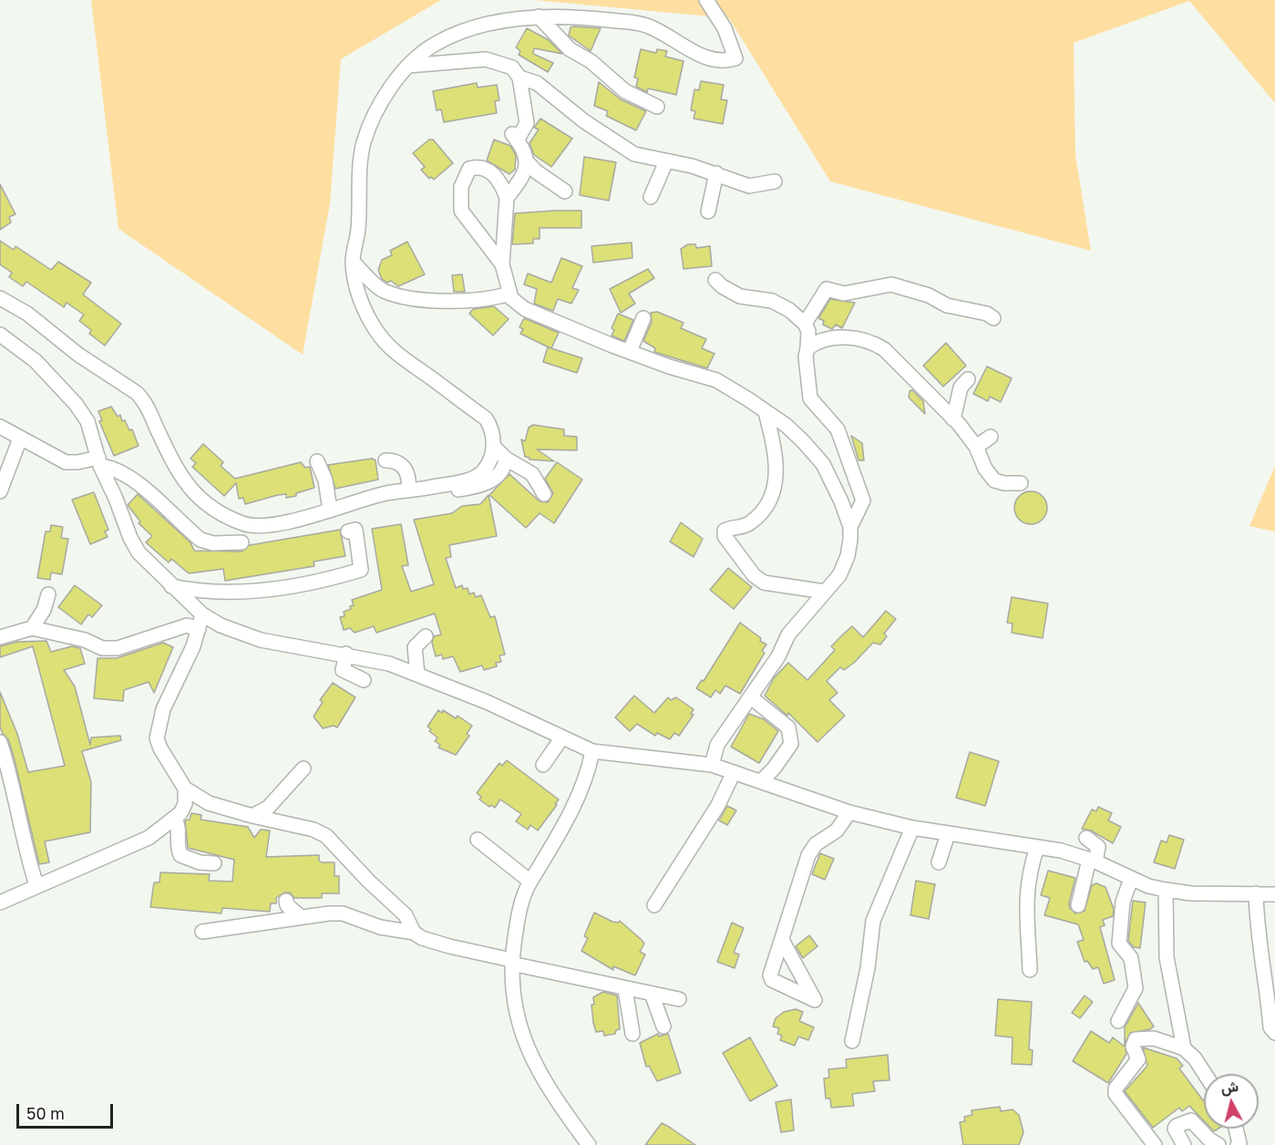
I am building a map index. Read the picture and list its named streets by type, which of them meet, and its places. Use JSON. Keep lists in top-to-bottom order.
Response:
{
  "scale_bar": "50 m",
  "north": "top"
}
